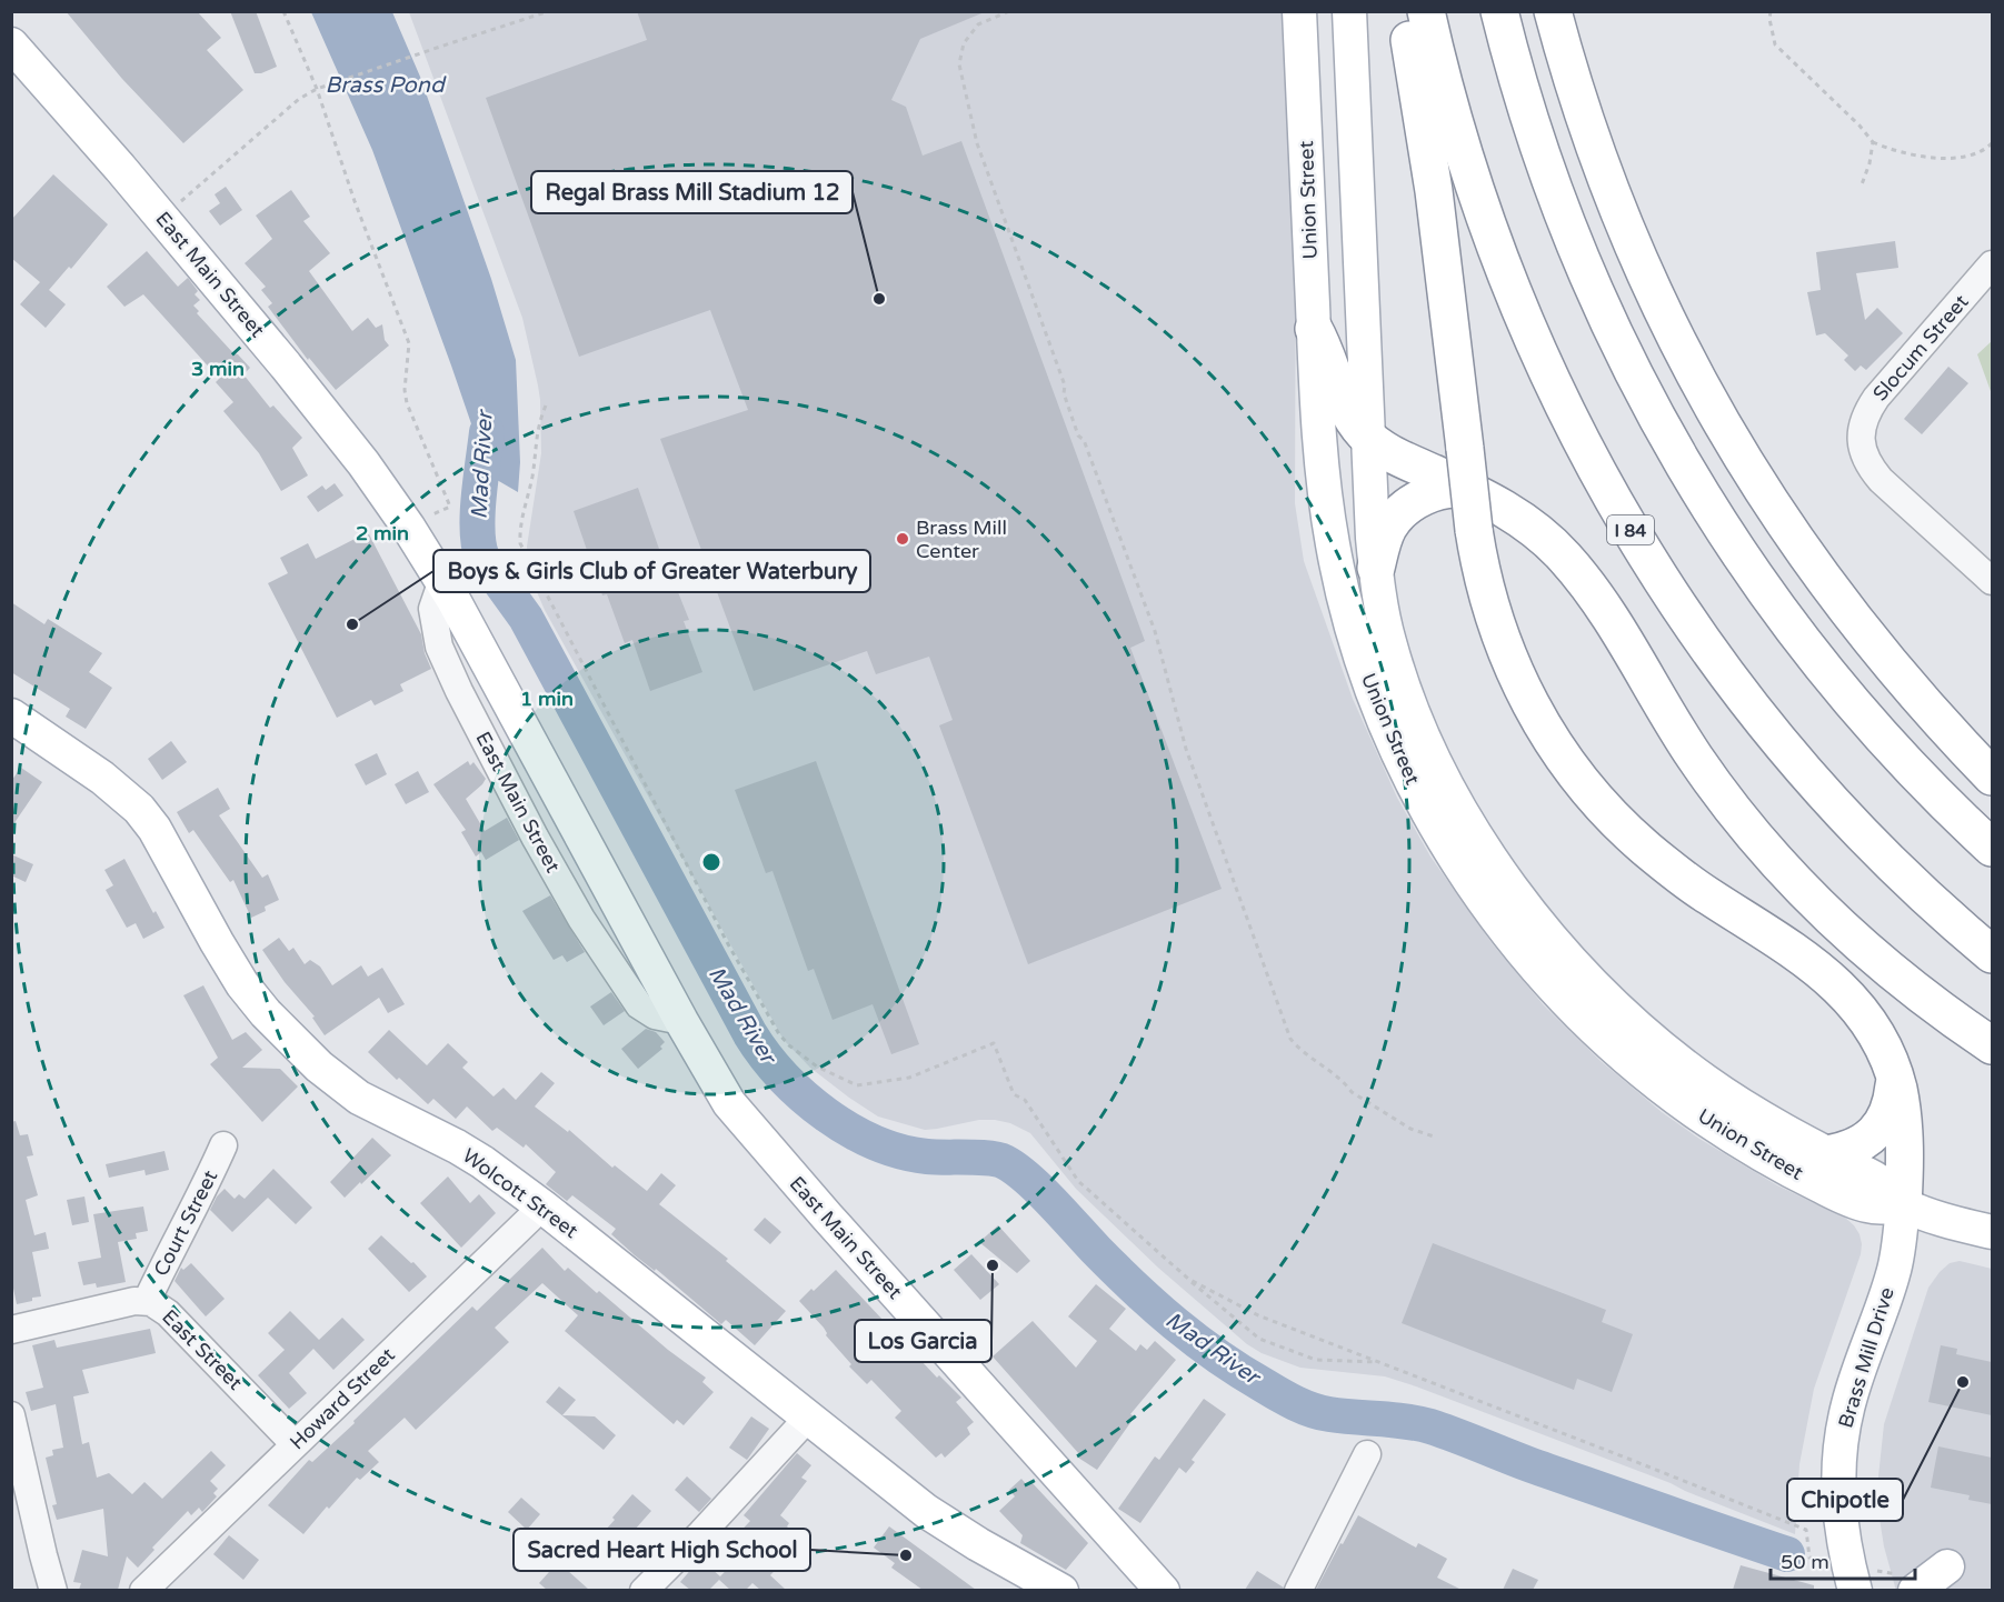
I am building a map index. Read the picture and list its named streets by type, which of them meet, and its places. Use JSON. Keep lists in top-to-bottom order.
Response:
{
  "streets": {
    "highway": ["I 84"],
    "main road": [
      "Union Street",
      "East Main Street",
      "Wolcott Street",
      "Brass Mill Drive"
    ],
    "street": [
      "Slocum Street",
      "Court Street",
      "East Street",
      "Howard Street"
    ]
  },
  "crossings": [
    ["Union Street", "Brass Mill Drive"],
    ["Wolcott Street", "Howard Street"],
    ["Court Street", "East Street"],
    ["East Street", "Howard Street"]
  ],
  "water": ["Brass Pond", "Mad River"],
  "places": [
    "Regal Brass Mill Stadium 12",
    "Brass Mill Center",
    "Boys & Girls Club of Greater Waterbury",
    "Los Garcia",
    "Chipotle",
    "Sacred Heart High School"
  ],
  "scale_bar": "50 m",
  "rings": ["3 min", "2 min", "1 min"]
}
